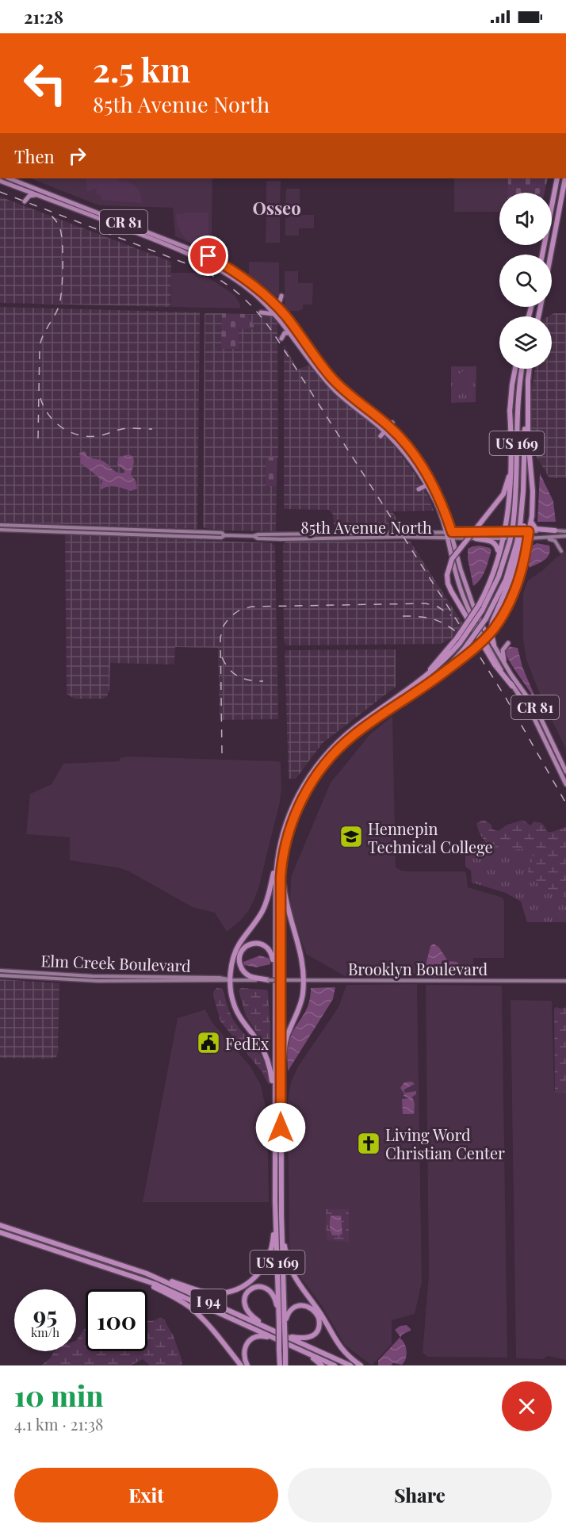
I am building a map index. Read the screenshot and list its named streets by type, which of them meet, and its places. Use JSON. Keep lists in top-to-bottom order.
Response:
{
  "streets": {
    "highway": ["CR 81", "US 169", "I 94"],
    "main road": ["85th Avenue North", "Elm Creek Boulevard", "Brooklyn Boulevard"]
  },
  "crossings": [
    ["CR 81", "85th Avenue North"],
    ["Elm Creek Boulevard", "Brooklyn Boulevard"]
  ],
  "districts": ["Osseo"],
  "places": {
    "school or university": ["Hennepin Technical College"],
    "public building": ["FedEx"],
    "church": ["Living Word Christian Center"]
  },
  "page": {
    "status": "21:28",
    "turn": ["2.5 km", "85th Avenue North"],
    "then": "Then",
    "speed": "95 km/h",
    "limit": "100",
    "heading": ["10 min", "4.1 km · 21:38"],
    "buttons": ["Exit", "Share"]
  }
}
